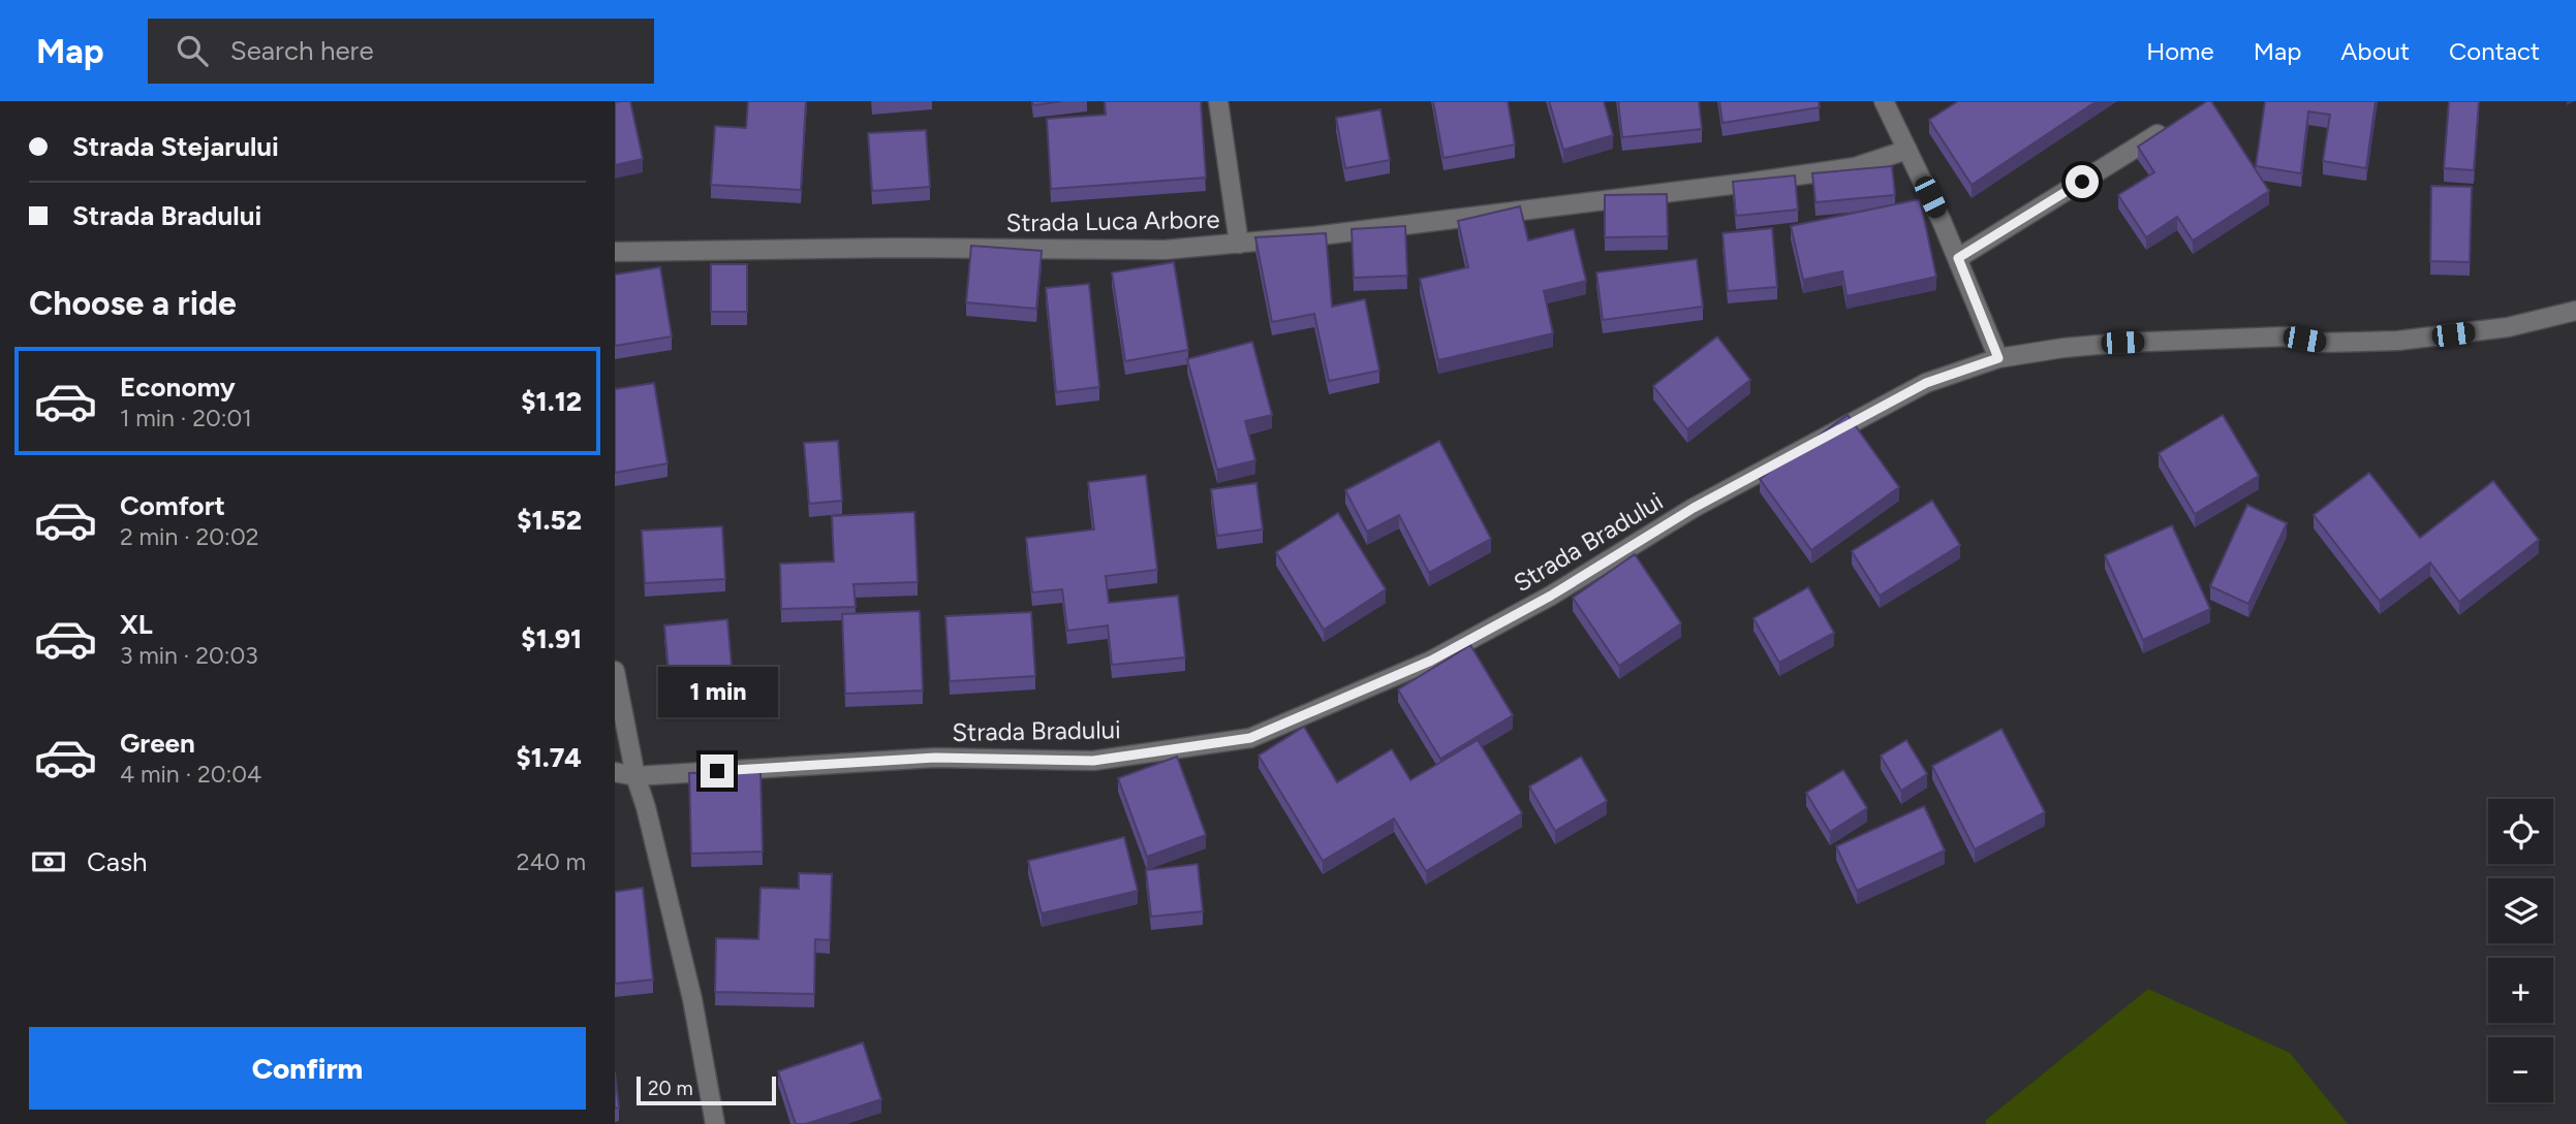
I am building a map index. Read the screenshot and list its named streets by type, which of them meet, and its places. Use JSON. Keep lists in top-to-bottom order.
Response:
{
  "streets": {
    "street": ["Strada Luca Arbore", "Strada Bradului"]
  },
  "scale_bar": "20 m",
  "page": {
    "header": "Map",
    "search": "Search here",
    "nav": [
      "Home",
      "Map",
      "About",
      "Contact"
    ],
    "banner": ["Strada Stejarului", "Strada Bradului"],
    "heading": "Choose a ride",
    "list": [
      {
        "name": "Economy",
        "note": "1 min · 20:01",
        "value": "$1.12"
      },
      {
        "name": "Comfort",
        "note": "2 min · 20:02",
        "value": "$1.52"
      },
      {
        "name": "XL",
        "note": "3 min · 20:03",
        "value": "$1.91"
      },
      {
        "name": "Green",
        "note": "4 min · 20:04",
        "value": "$1.74"
      }
    ],
    "bubble": "1 min",
    "map_buttons": ["+", "−"],
    "pay": ["Cash", "240 m"],
    "buttons": "Confirm",
    "scale": "20 m"
  }
}
